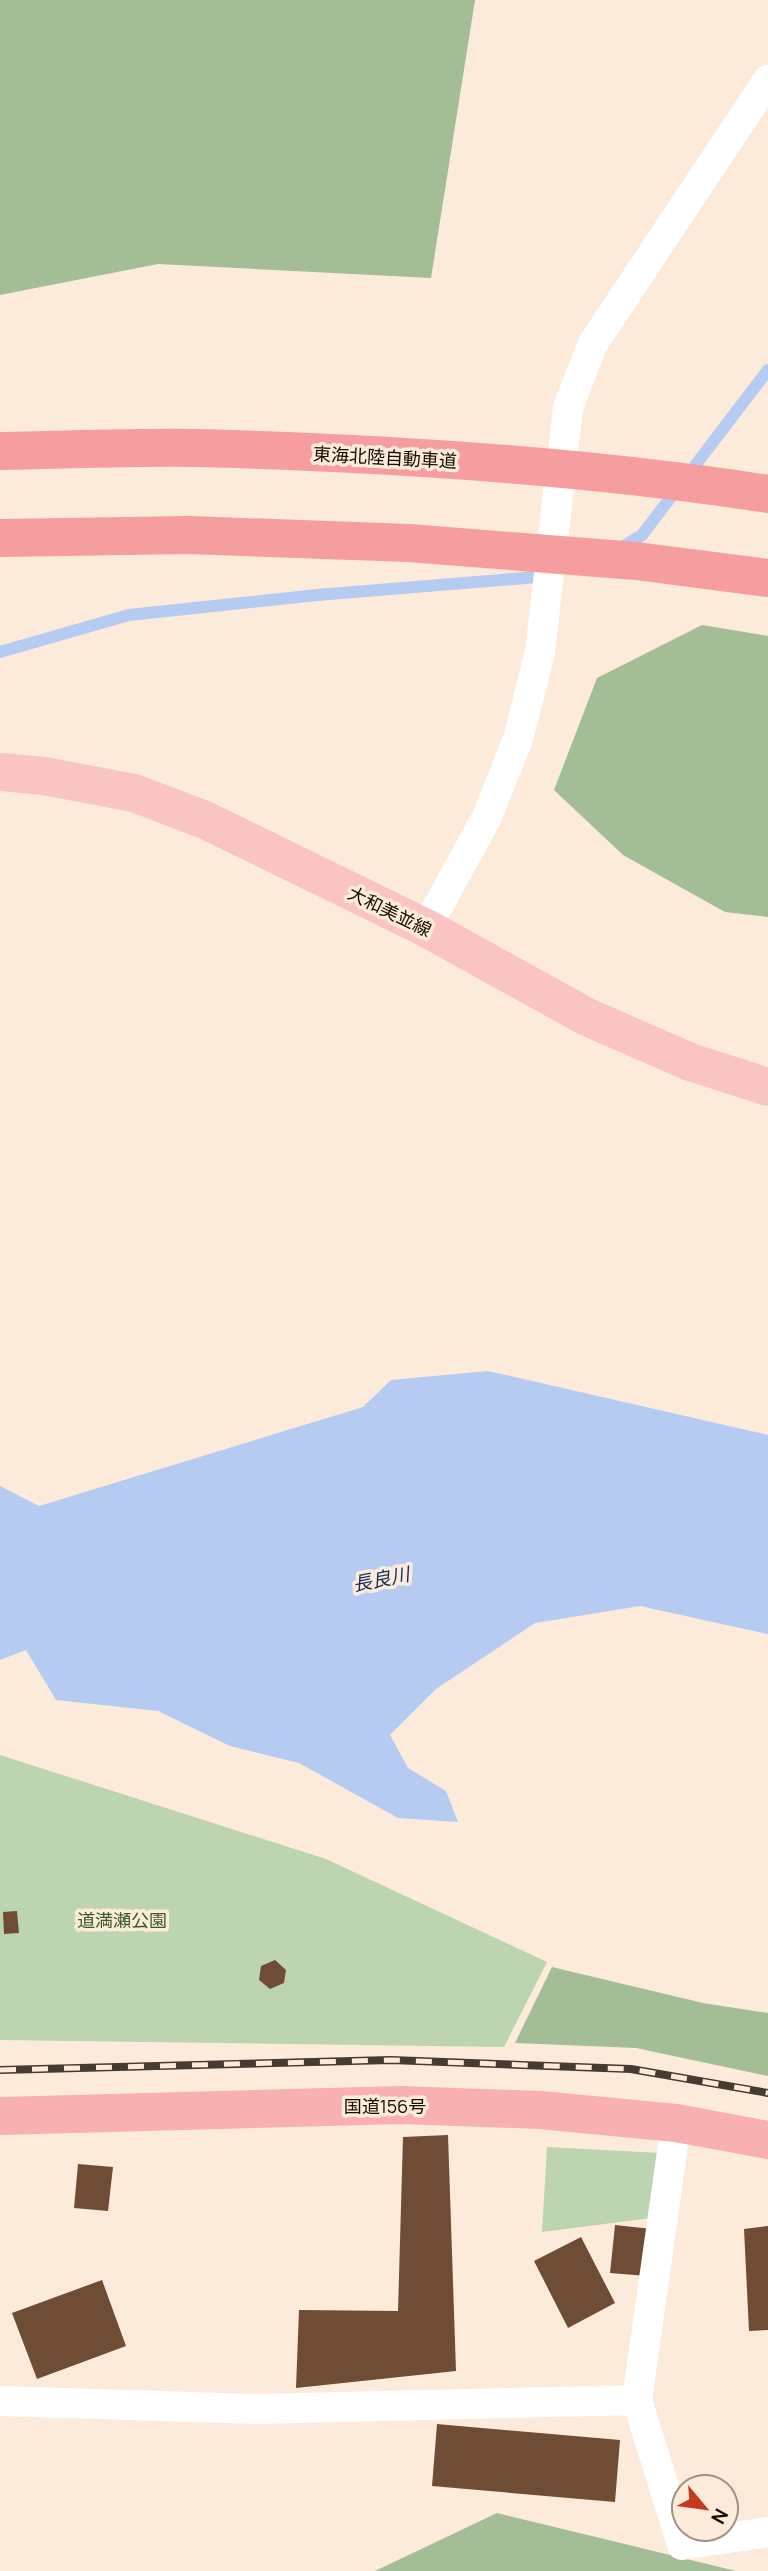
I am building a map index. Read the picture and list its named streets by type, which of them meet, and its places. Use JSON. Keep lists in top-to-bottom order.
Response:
{
  "streets": {
    "highway": ["東海北陸自動車道", "国道156号"],
    "main road": ["大和美並線"]
  },
  "water": ["長良川"],
  "parks": ["道満瀬公園"],
  "north": "bottom right"
}
